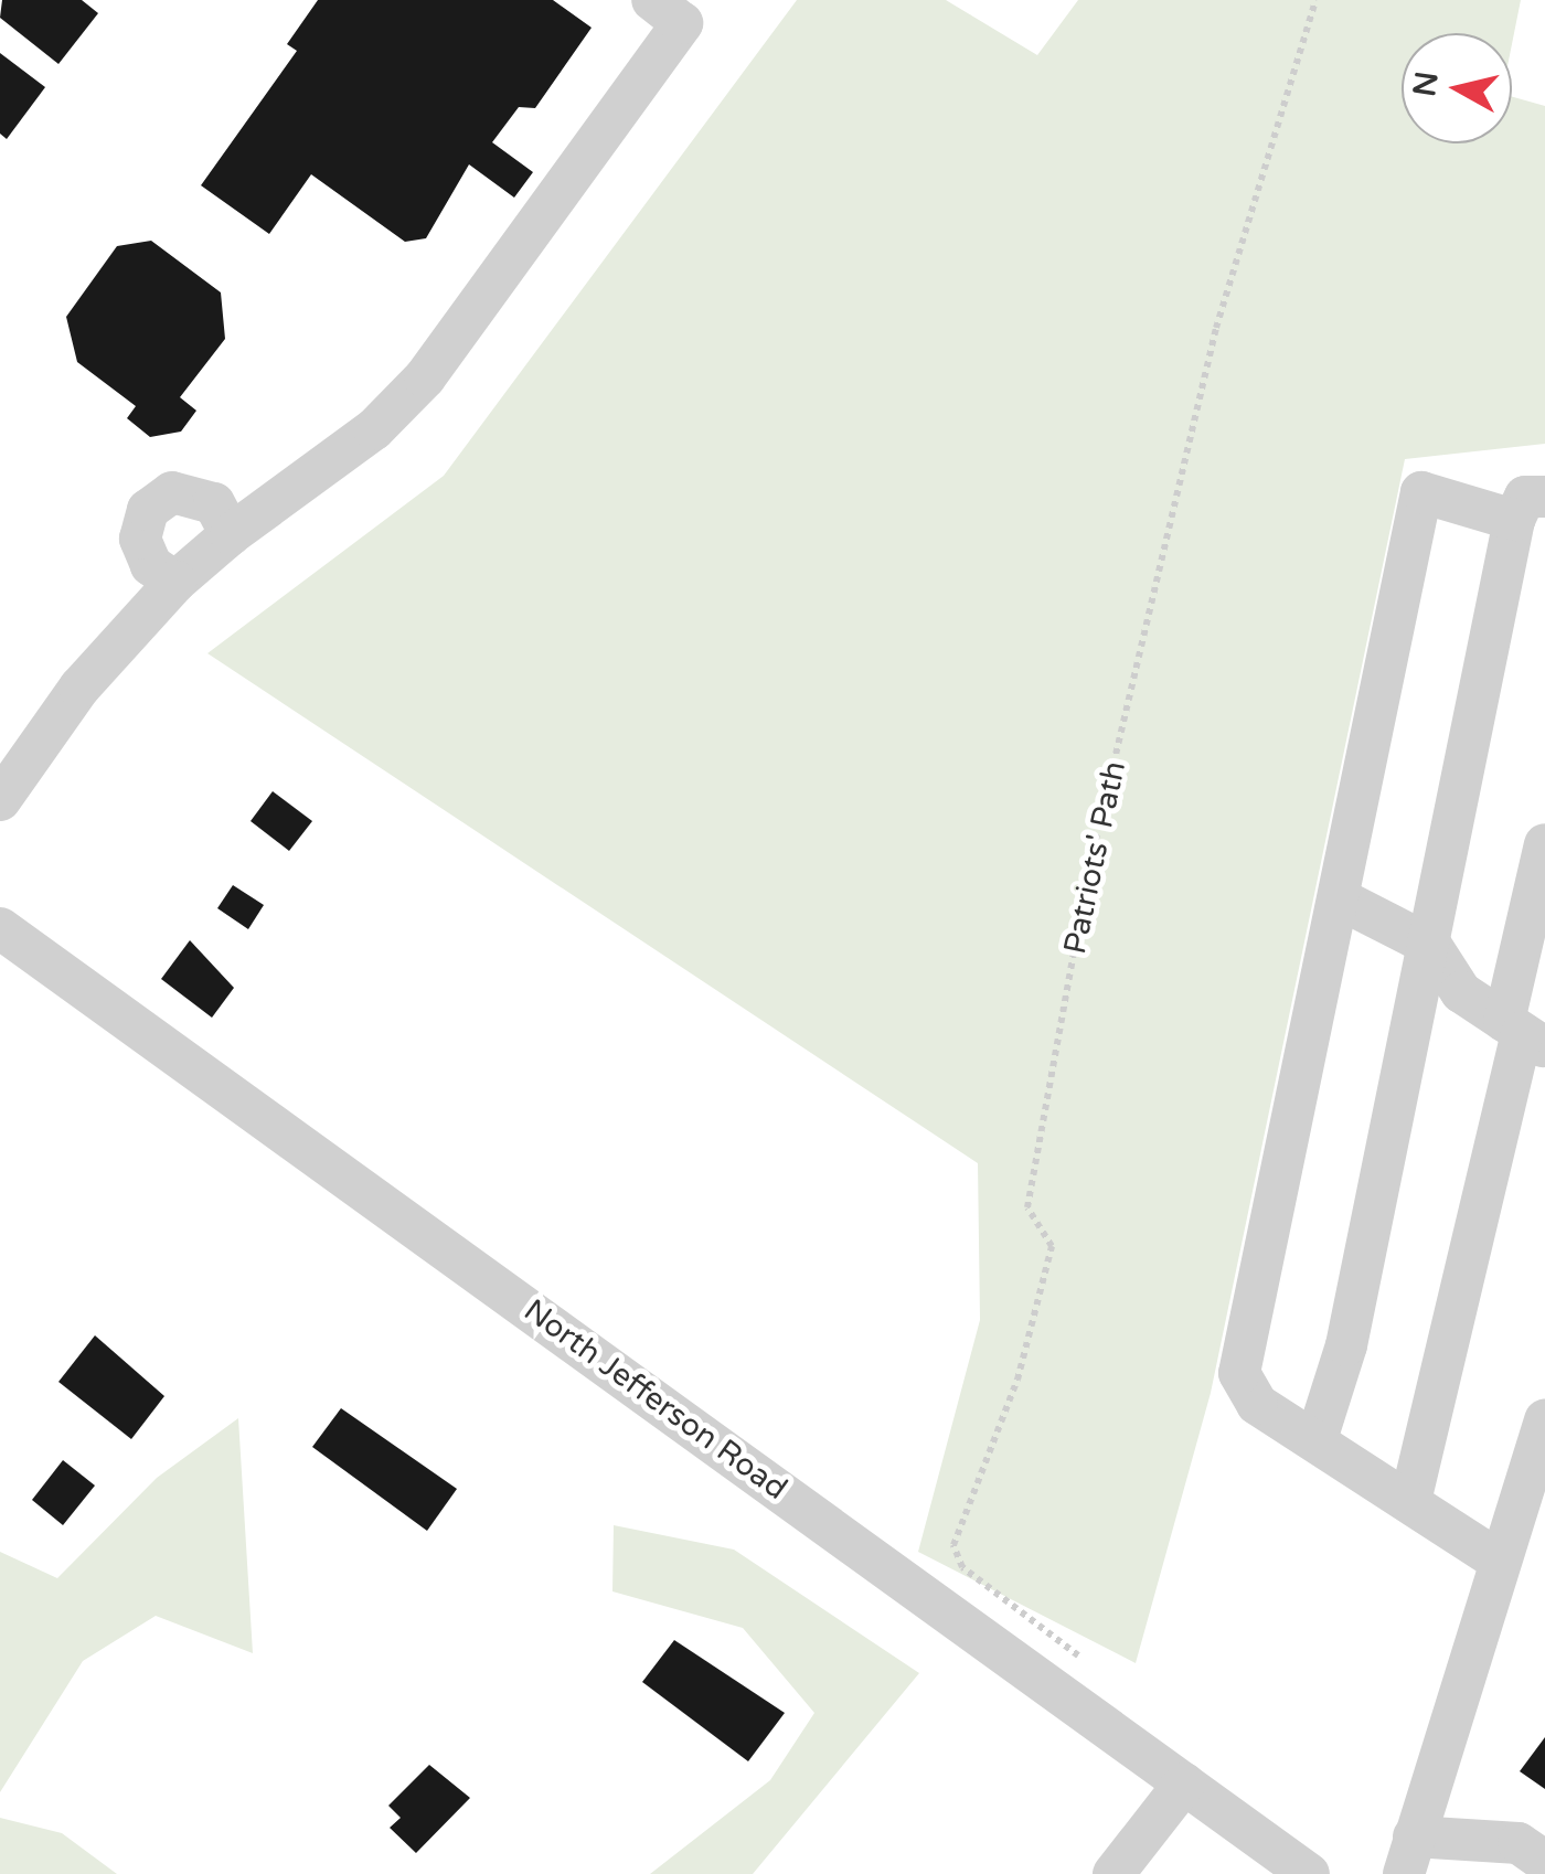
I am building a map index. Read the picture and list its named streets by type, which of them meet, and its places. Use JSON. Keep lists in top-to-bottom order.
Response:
{
  "streets": {
    "street": ["North Jefferson Road"],
    "path": ["Patriots' Path"]
  },
  "north": "left"
}
